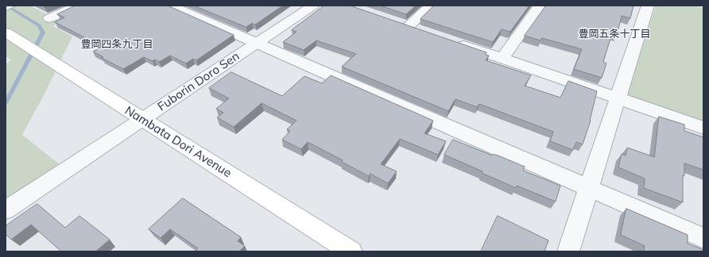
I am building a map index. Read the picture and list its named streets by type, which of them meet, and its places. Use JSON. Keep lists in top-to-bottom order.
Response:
{
  "streets": {
    "main road": ["Nambata Dori Avenue"],
    "street": ["Fuborin Doro Sen"]
  },
  "crossings": [
    ["Fuborin Doro Sen", "Nambata Dori Avenue"]
  ],
  "districts": ["豊岡五条十丁目", "豊岡四条九丁目"]
}
